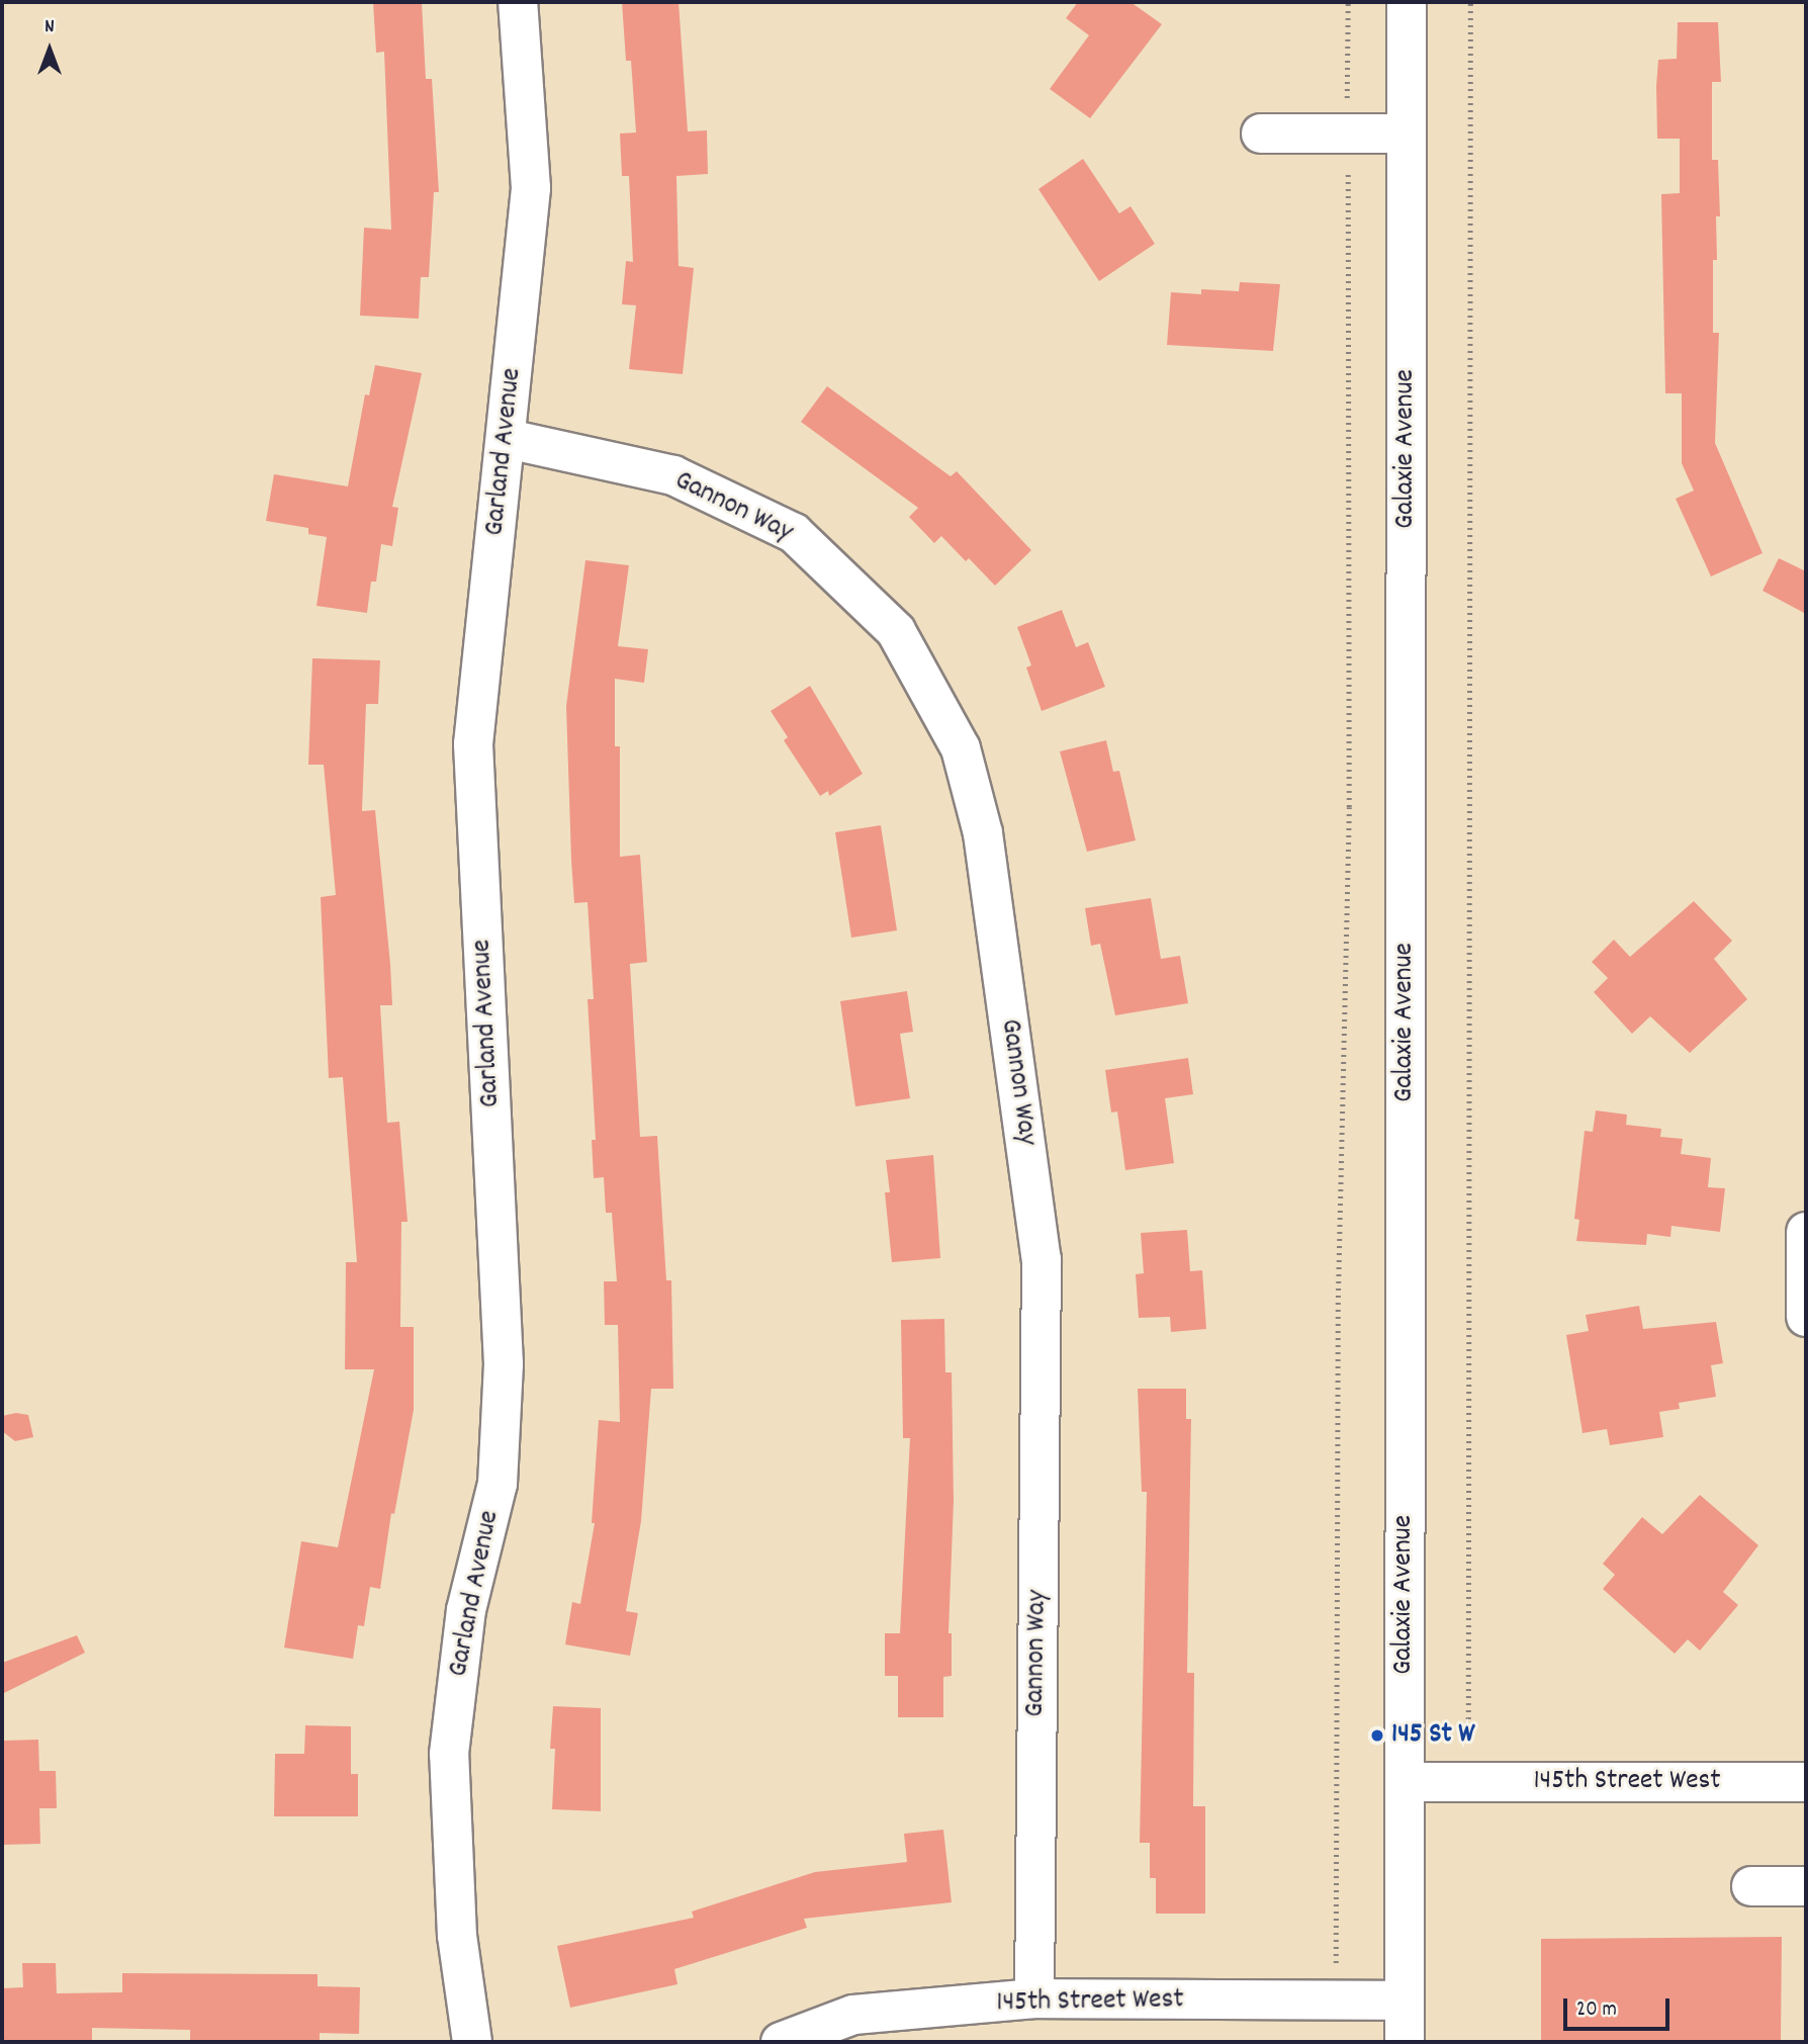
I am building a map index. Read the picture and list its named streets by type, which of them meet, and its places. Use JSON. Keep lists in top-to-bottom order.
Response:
{
  "streets": {
    "street": [
      "Galaxie Avenue",
      "Garland Avenue",
      "Gannon Way",
      "145th Street West"
    ]
  },
  "crossings": [
    ["Galaxie Avenue", "145th Street West"],
    ["Garland Avenue", "Gannon Way"],
    ["Gannon Way", "145th Street West"]
  ],
  "places": ["145 St W"],
  "scale_bar": "20 m",
  "north": "top"
}
